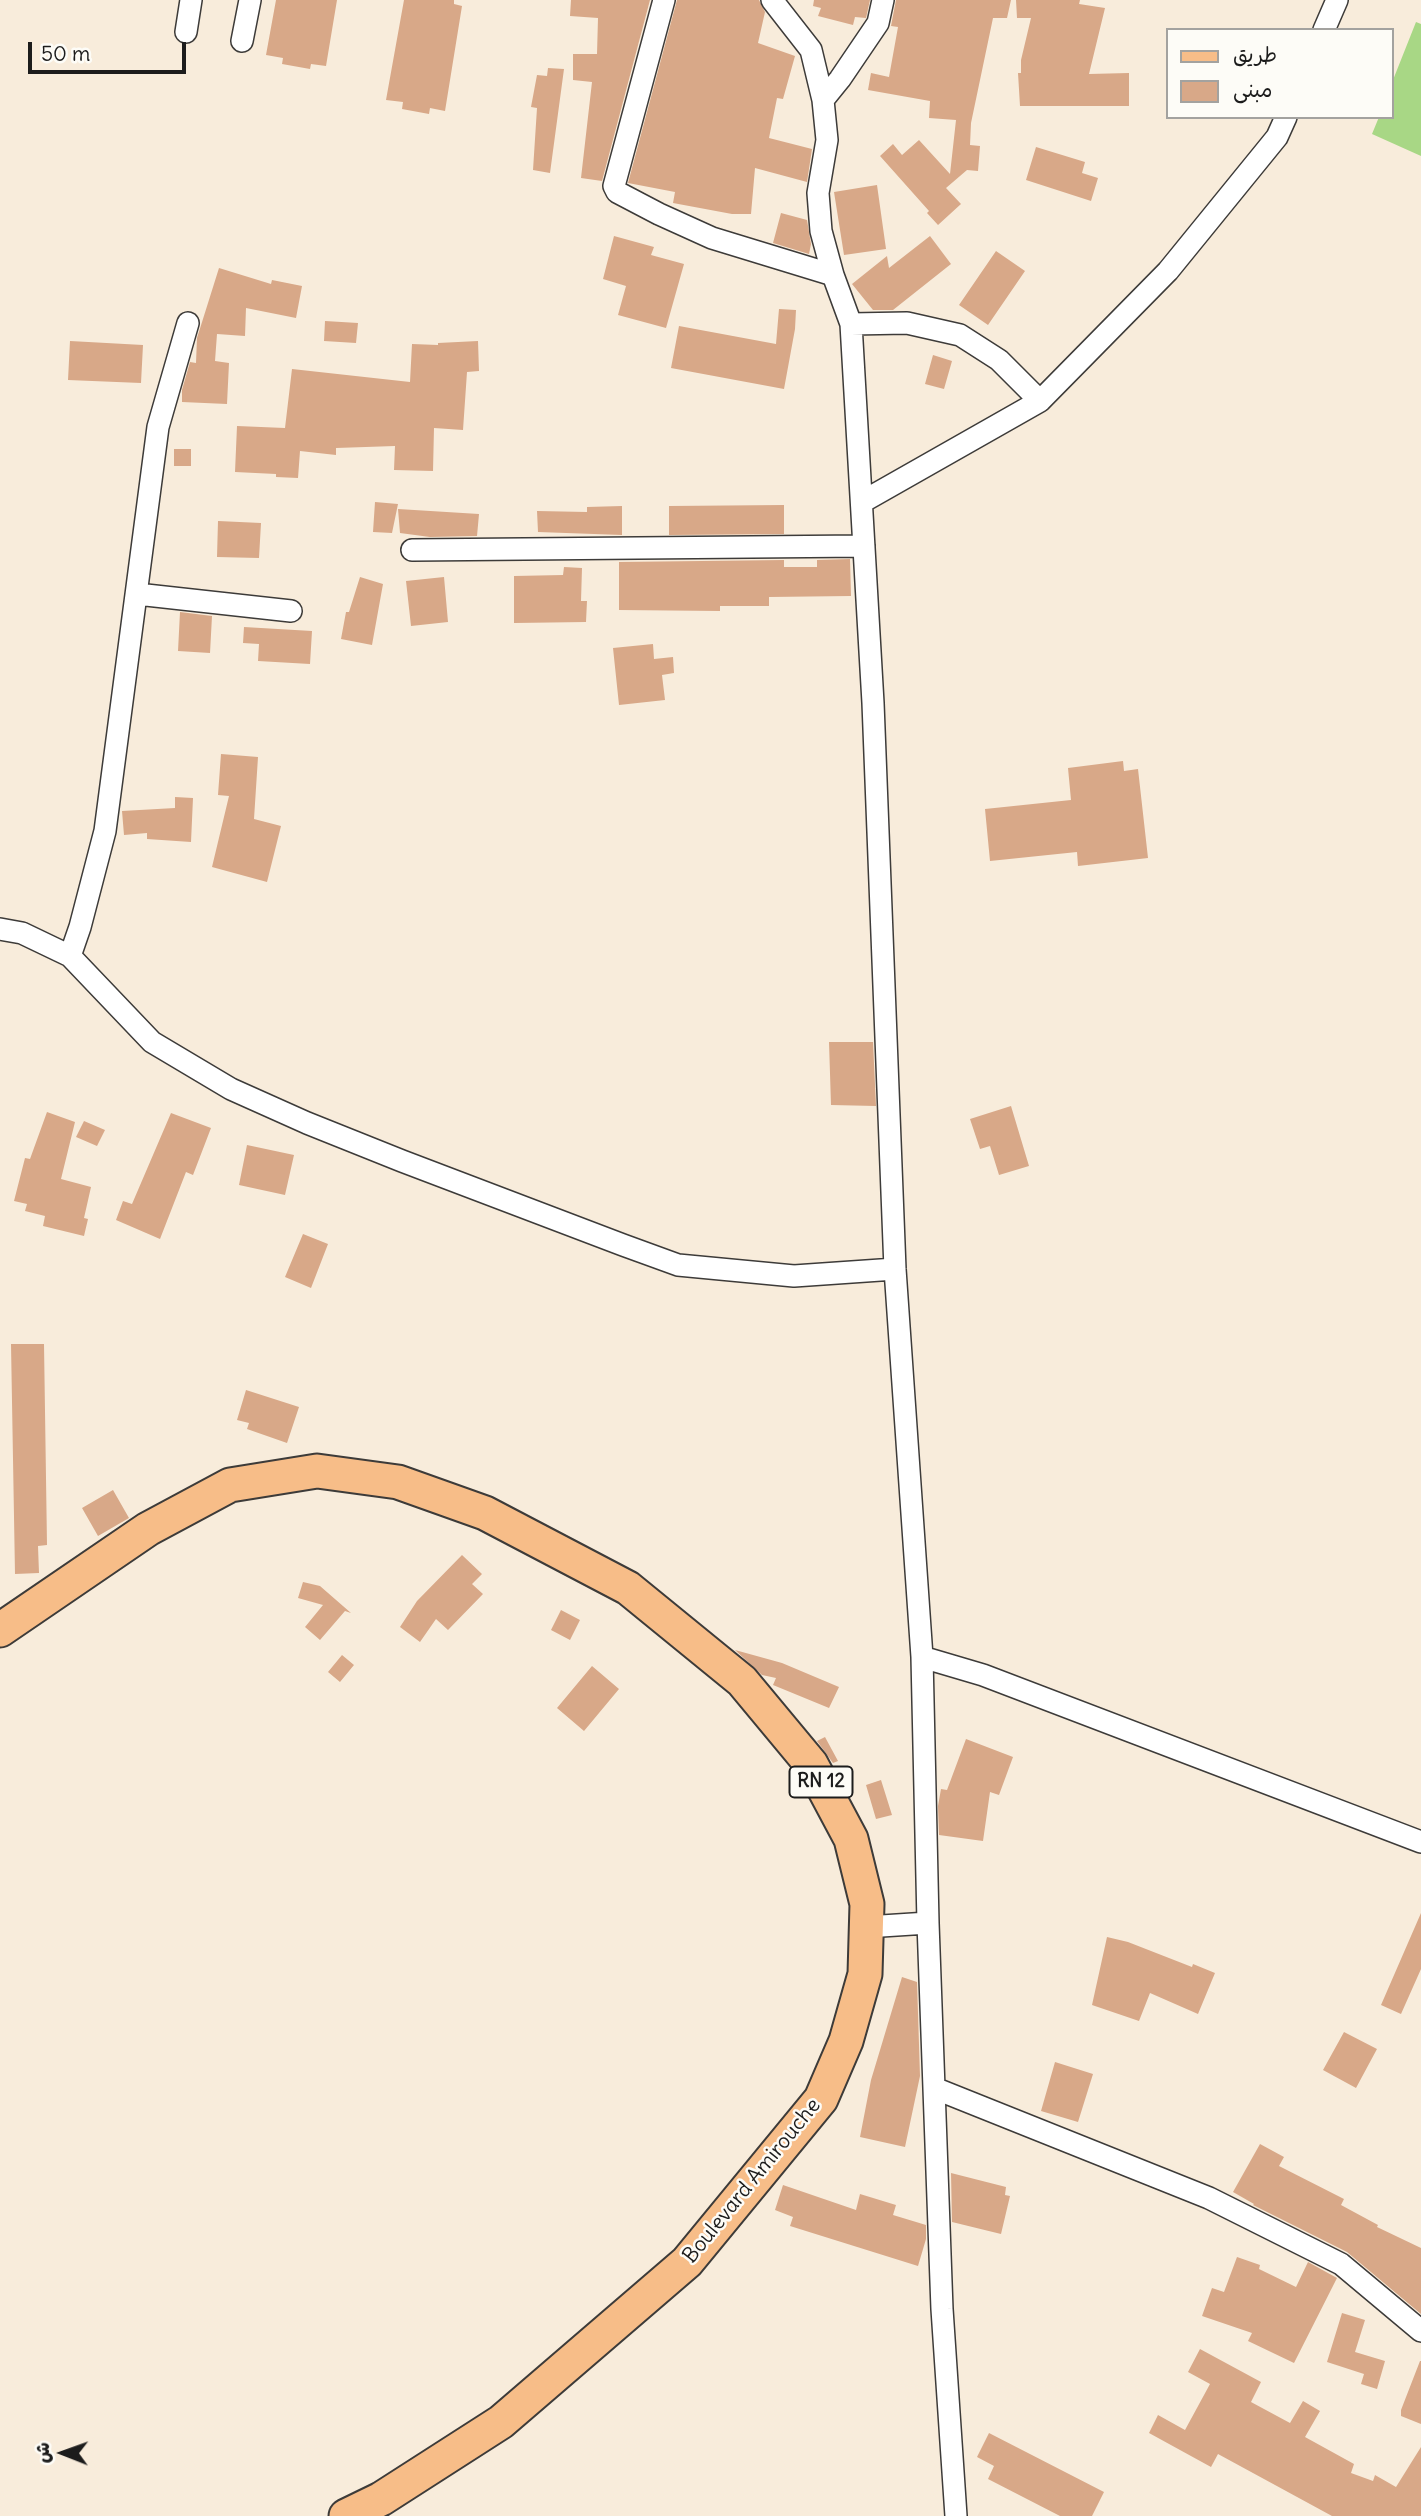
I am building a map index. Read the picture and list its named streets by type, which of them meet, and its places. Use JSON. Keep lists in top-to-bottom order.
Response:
{
  "streets": {
    "main road": ["RN 12", "Boulevard Amirouche"]
  },
  "legend": ["طريق", "مبنى"],
  "scale_bar": "50 m",
  "north": "left"
}
